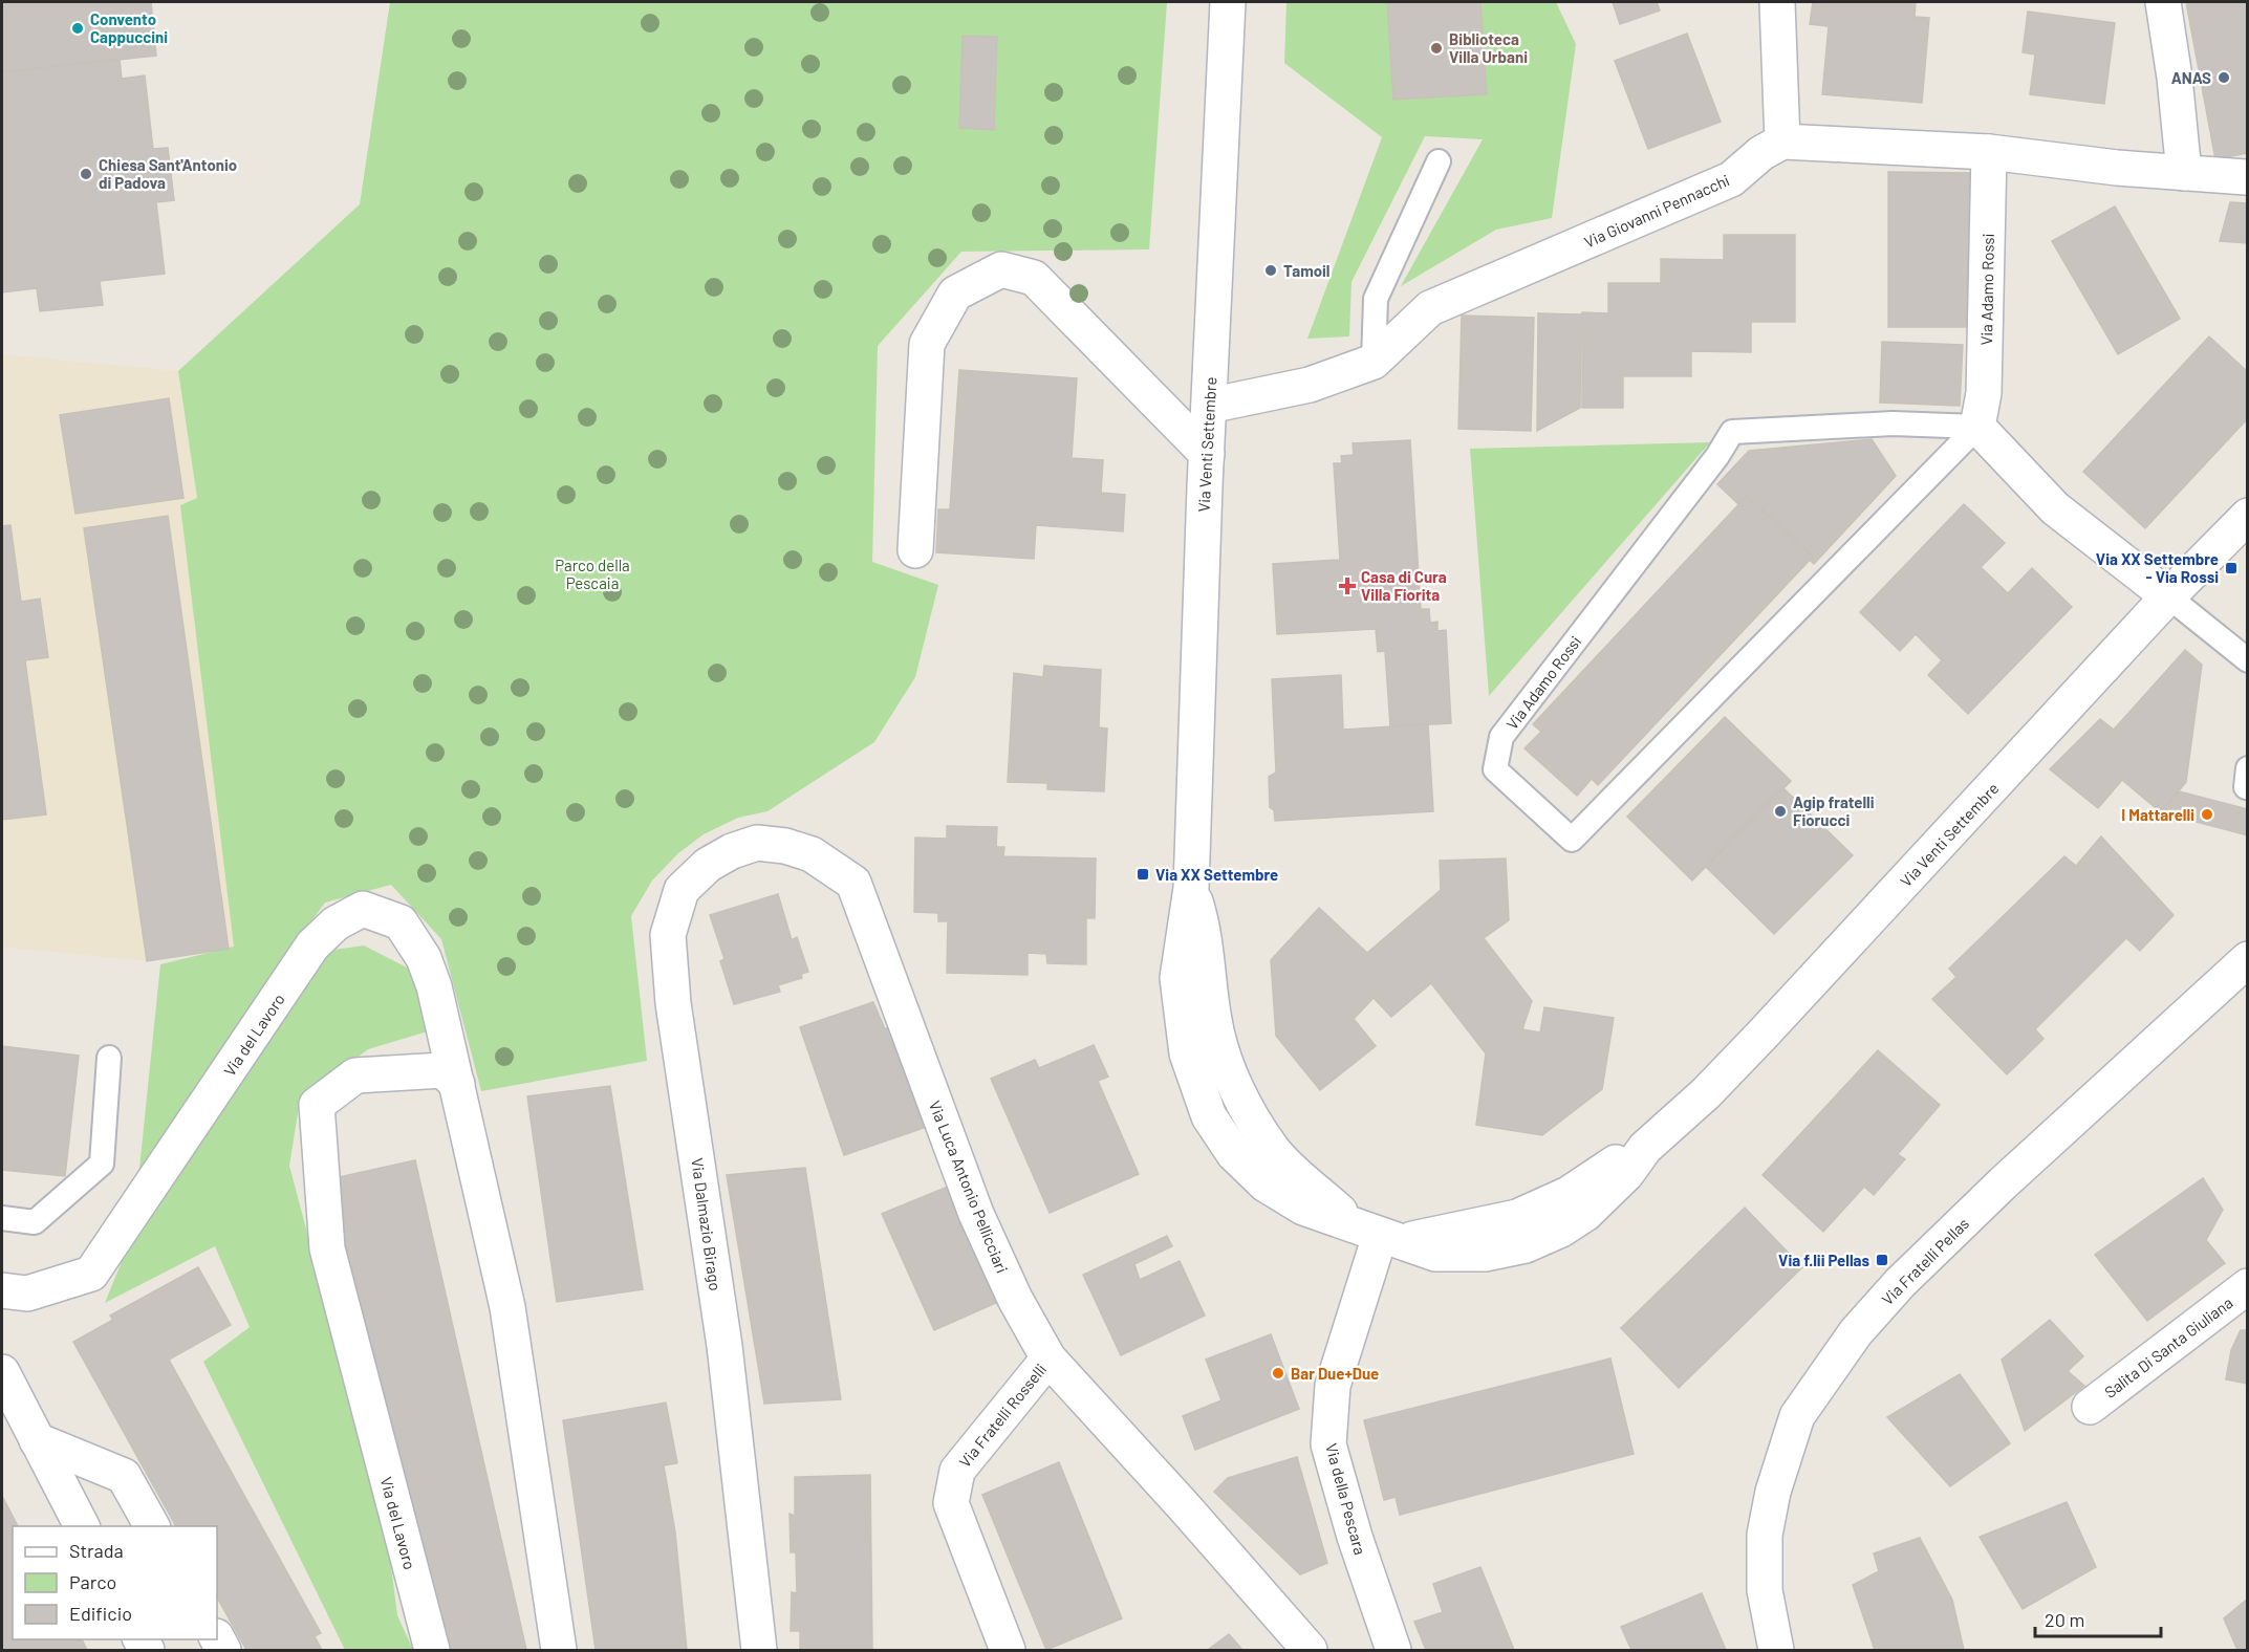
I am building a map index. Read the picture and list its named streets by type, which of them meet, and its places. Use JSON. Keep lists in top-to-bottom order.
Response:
{
  "streets": {
    "street": [
      "Via Giovanni Pennacchi",
      "Via Adamo Rossi",
      "Via Venti Settembre",
      "Via del Lavoro",
      "Via Luca Antonio Pellicciari",
      "Via Dalmazio Birago",
      "Via Fratelli Pellas",
      "Salita Di Santa Giuliana",
      "Via Fratelli Rosselli",
      "Via della Pescara"
    ]
  },
  "crossings": [
    ["Via Giovanni Pennacchi", "Via Venti Settembre"],
    ["Via Venti Settembre", "Via della Pescara"],
    ["Via Luca Antonio Pellicciari", "Via Dalmazio Birago"],
    ["Via Luca Antonio Pellicciari", "Via Fratelli Rosselli"]
  ],
  "parks": ["Parco della Pescaia"],
  "places": {
    "other": [
      "Convento Cappuccini",
      "Biblioteca Villa Urbani",
      "ANAS",
      "Chiesa Sant'Antonio di Padova",
      "Tamoil",
      "Agip fratelli Fiorucci",
      "I Mattarelli",
      "Bar Due+Due"
    ],
    "transit": ["Via XX Settembre - Via Rossi", "Via XX Settembre", "Via f.lii Pellas"],
    "health": ["Casa di Cura Villa Fiorita"]
  },
  "legend": ["Strada", "Parco", "Edificio"],
  "scale_bar": "20 m"
}
